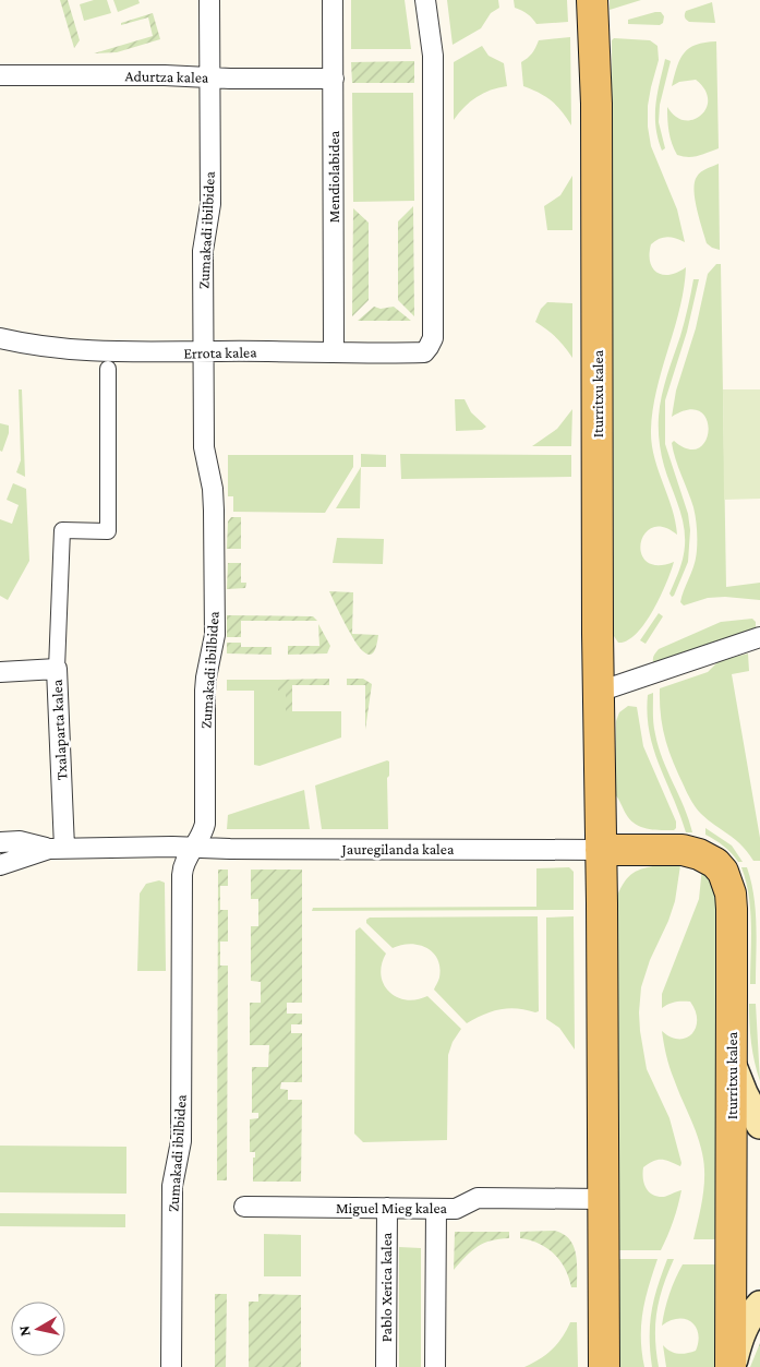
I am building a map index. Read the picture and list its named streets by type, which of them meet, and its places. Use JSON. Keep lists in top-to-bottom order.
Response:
{
  "streets": {
    "main road": ["Iturritxu kalea"],
    "street": [
      "Adurtza kalea",
      "Mendiolabidea",
      "Zumakadi ibilbidea",
      "Errota kalea",
      "Txalaparta kalea",
      "Jauregilanda kalea",
      "Miguel Mieg kalea",
      "Pablo Xerica kalea"
    ]
  },
  "crossings": [
    ["Adurtza kalea", "Mendiolabidea"],
    ["Adurtza kalea", "Zumakadi ibilbidea"],
    ["Mendiolabidea", "Errota kalea"],
    ["Zumakadi ibilbidea", "Errota kalea"],
    ["Zumakadi ibilbidea", "Jauregilanda kalea"],
    ["Iturritxu kalea", "Jauregilanda kalea"],
    ["Iturritxu kalea", "Miguel Mieg kalea"],
    ["Txalaparta kalea", "Jauregilanda kalea"],
    ["Miguel Mieg kalea", "Pablo Xerica kalea"]
  ],
  "north": "left"
}
